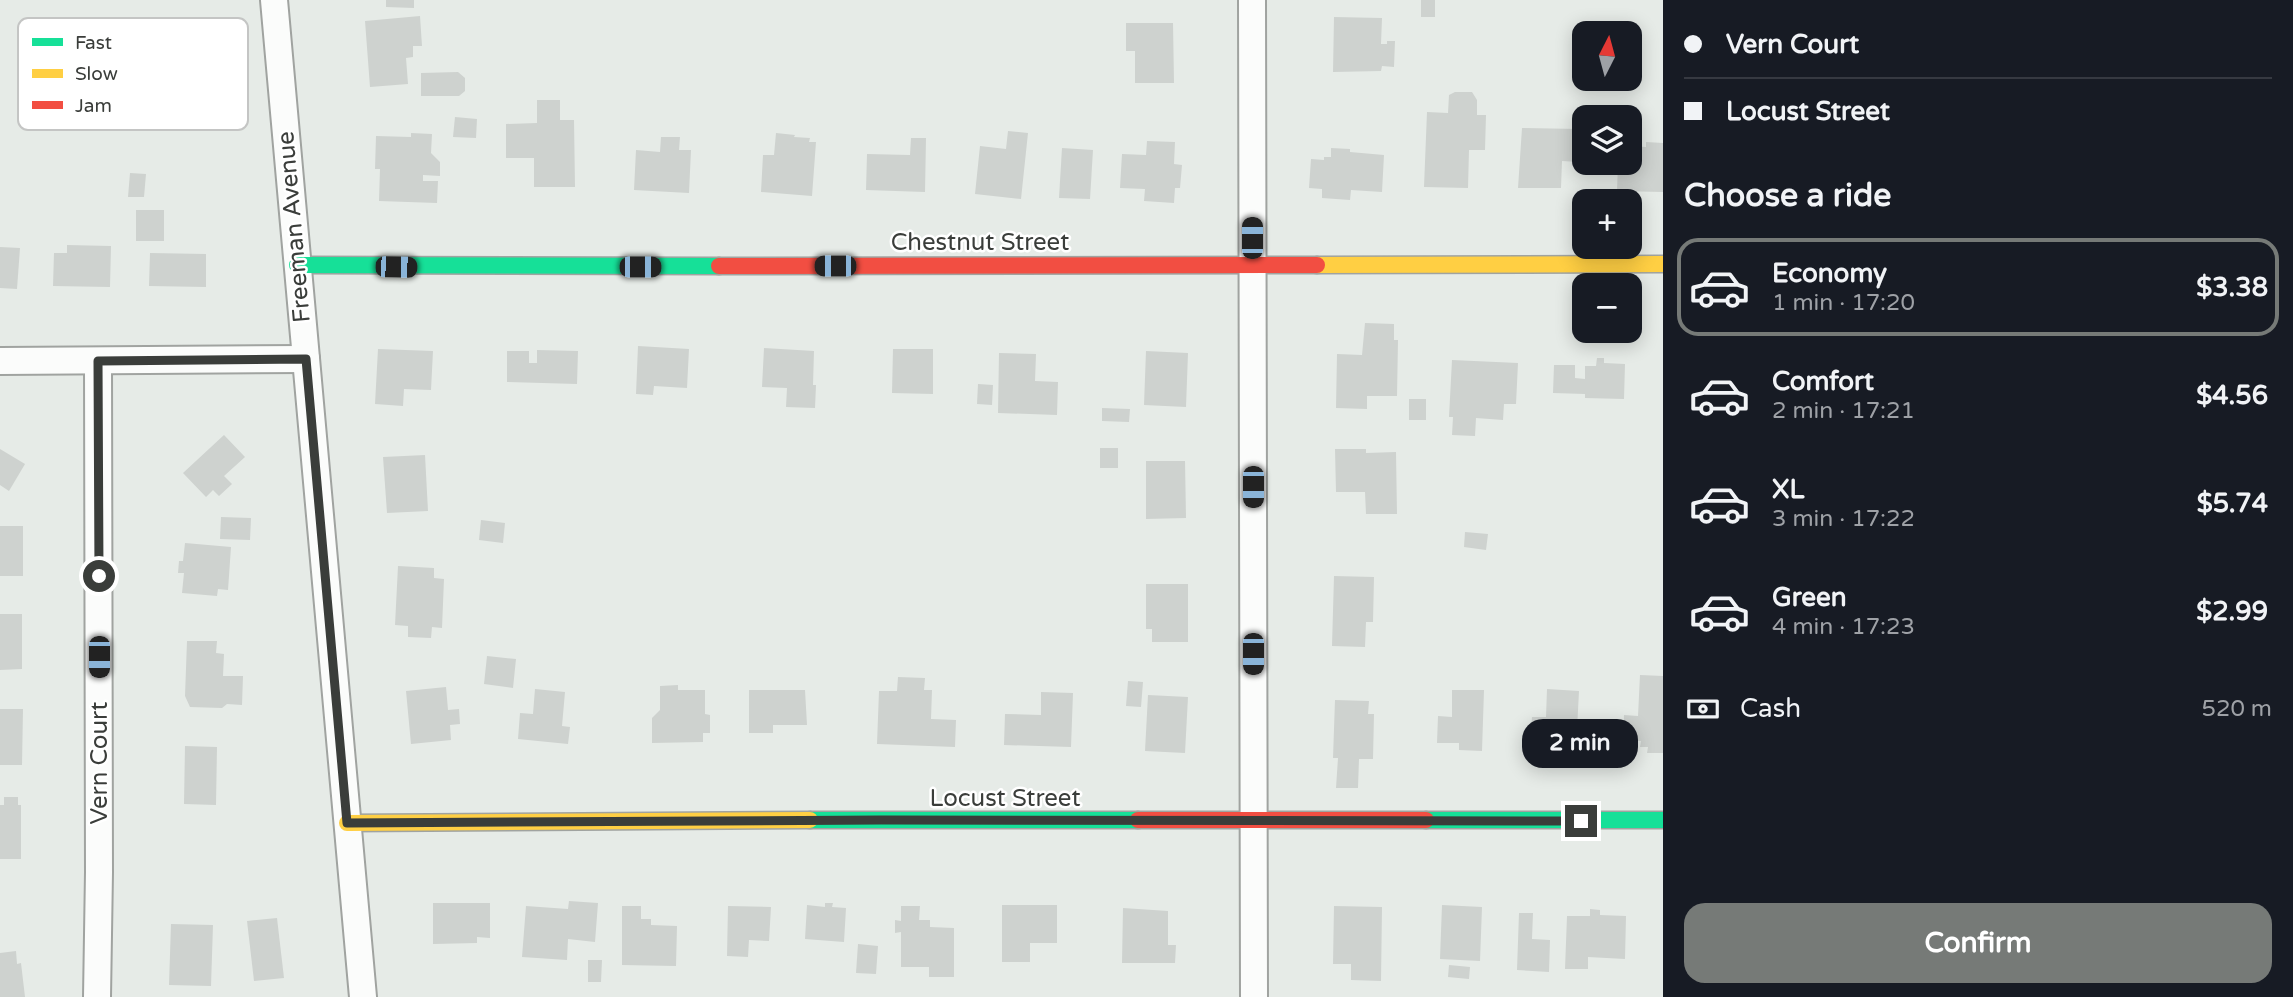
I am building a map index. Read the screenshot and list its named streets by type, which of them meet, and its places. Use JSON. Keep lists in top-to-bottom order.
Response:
{
  "streets": {
    "street": [
      "Freeman Avenue",
      "Chestnut Street",
      "Vern Court",
      "Locust Street"
    ]
  },
  "crossings": [
    ["Freeman Avenue", "Chestnut Street"],
    ["Freeman Avenue", "Locust Street"]
  ],
  "legend": ["Fast", "Slow", "Jam"],
  "north": "top",
  "page": {
    "banner": ["Vern Court", "Locust Street"],
    "map_buttons": ["+", "−"],
    "heading": "Choose a ride",
    "list": [
      {
        "name": "Economy",
        "note": "1 min · 17:20",
        "value": "$3.38"
      },
      {
        "name": "Comfort",
        "note": "2 min · 17:21",
        "value": "$4.56"
      },
      {
        "name": "XL",
        "note": "3 min · 17:22",
        "value": "$5.74"
      },
      {
        "name": "Green",
        "note": "4 min · 17:23",
        "value": "$2.99"
      }
    ],
    "pay": ["Cash", "520 m"],
    "bubble": "2 min",
    "buttons": "Confirm"
  }
}
